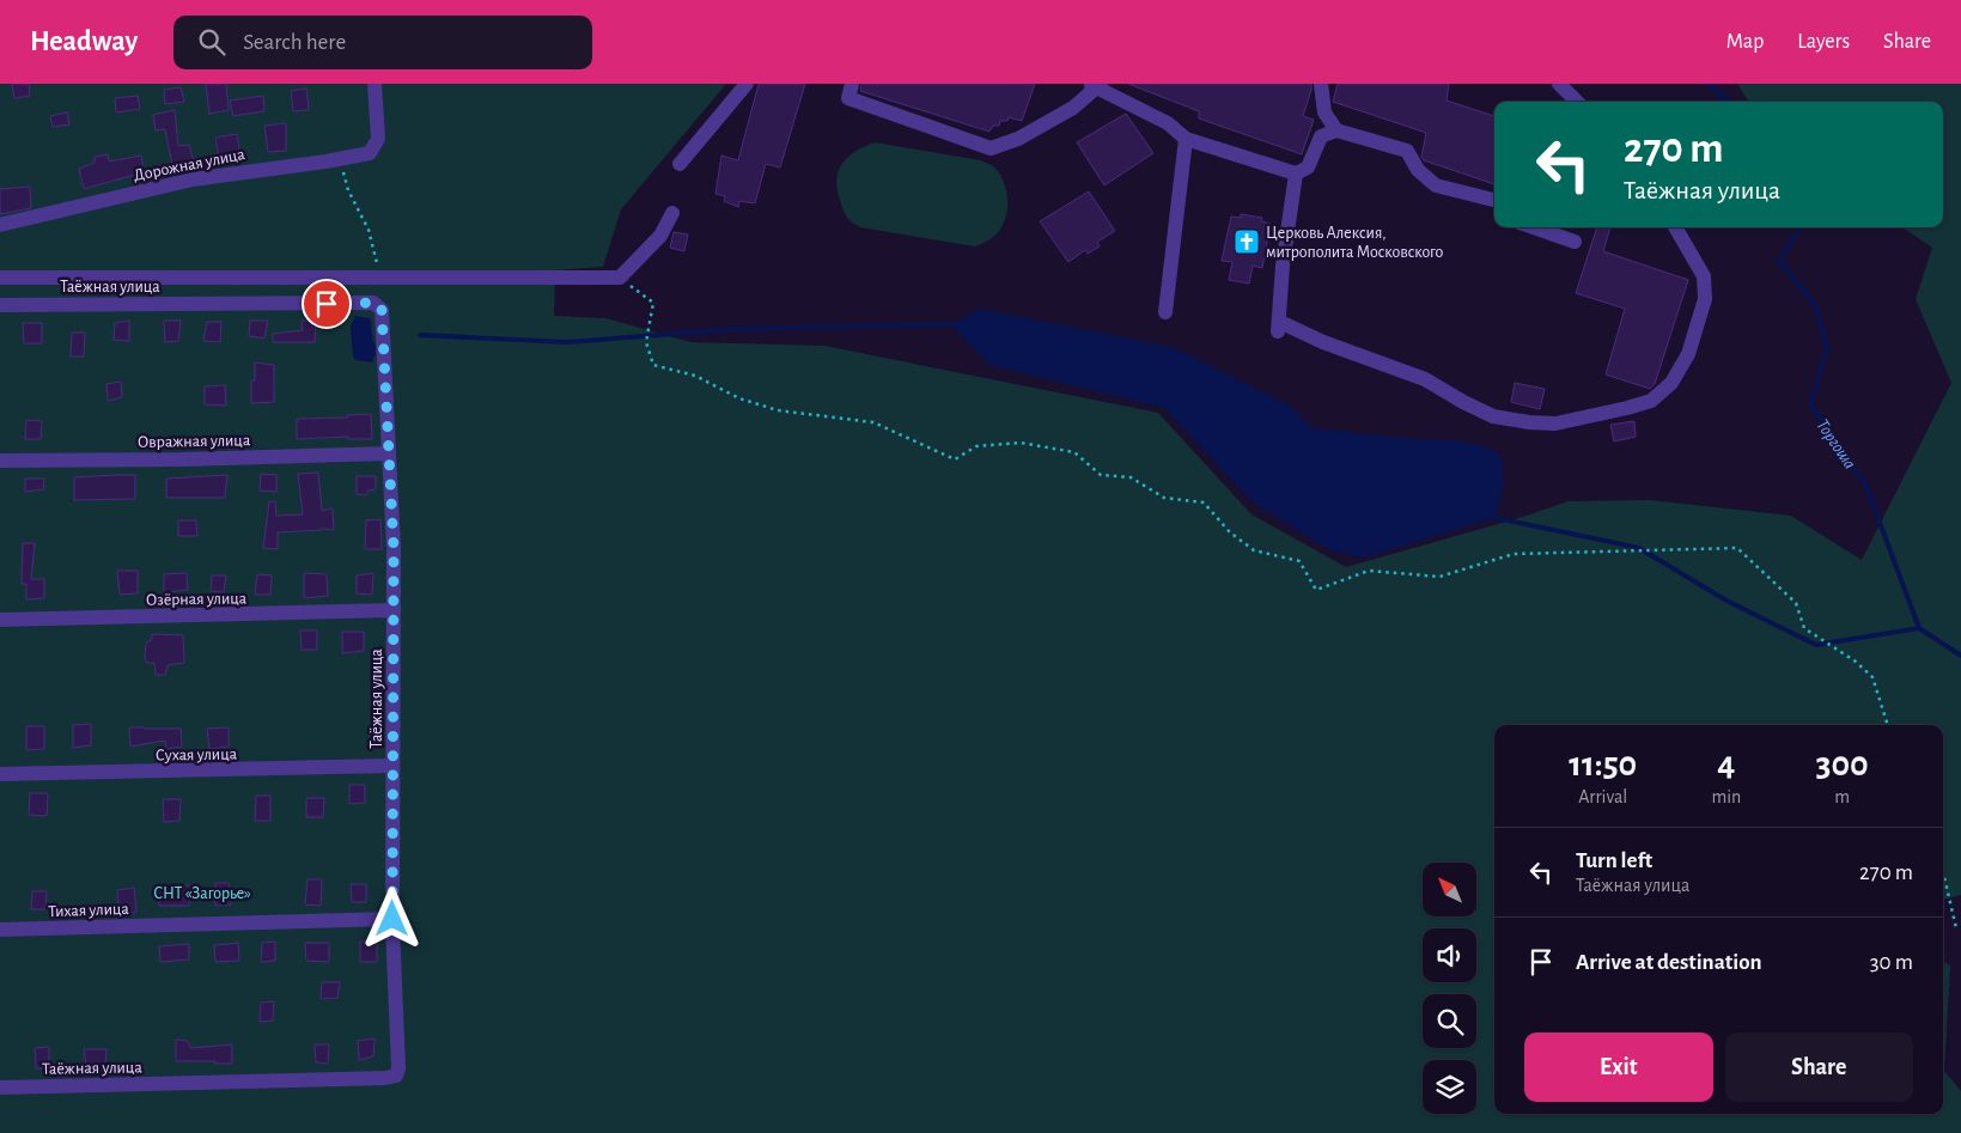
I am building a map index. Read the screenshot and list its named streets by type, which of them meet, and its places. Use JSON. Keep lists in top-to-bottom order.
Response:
{
  "streets": {
    "street": [
      "Дорожная улица",
      "Таёжная улица",
      "Овражная улица",
      "Озёрная улица",
      "Сухая улица",
      "Тихая улица"
    ]
  },
  "crossings": [
    ["Таёжная улица", "Овражная улица"],
    ["Таёжная улица", "Озёрная улица"],
    ["Таёжная улица", "Сухая улица"],
    ["Таёжная улица", "Тихая улица"]
  ],
  "water": ["Торгоша"],
  "parks": ["СНТ «Загорье»"],
  "places": {
    "church": ["Церковь Алексия, митрополита Московского"]
  },
  "north": "top left",
  "page": {
    "header": "Headway",
    "search": "Search here",
    "nav": ["Map", "Layers", "Share"],
    "turn": ["270 m", "Таёжная улица"],
    "eta": [
      "11:50",
      "Arrival",
      "4",
      "min",
      "300",
      "m"
    ],
    "list": [
      {
        "name": "Turn left",
        "note": "Таёжная улица",
        "value": "270 m"
      },
      {
        "name": "Arrive at destination",
        "value": "30 m"
      }
    ],
    "buttons": ["Exit", "Share"]
  }
}
